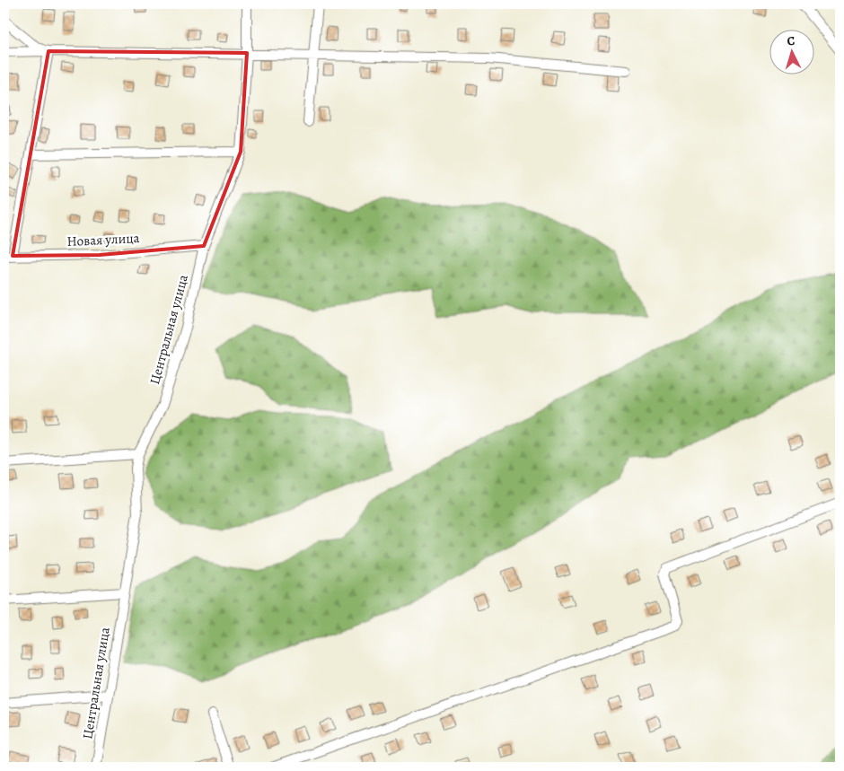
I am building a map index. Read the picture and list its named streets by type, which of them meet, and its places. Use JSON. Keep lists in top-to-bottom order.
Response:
{
  "streets": {
    "street": ["Новая улица", "Центральная улица"]
  },
  "crossings": [
    ["Новая улица", "Центральная улица"]
  ],
  "north": "top"
}
